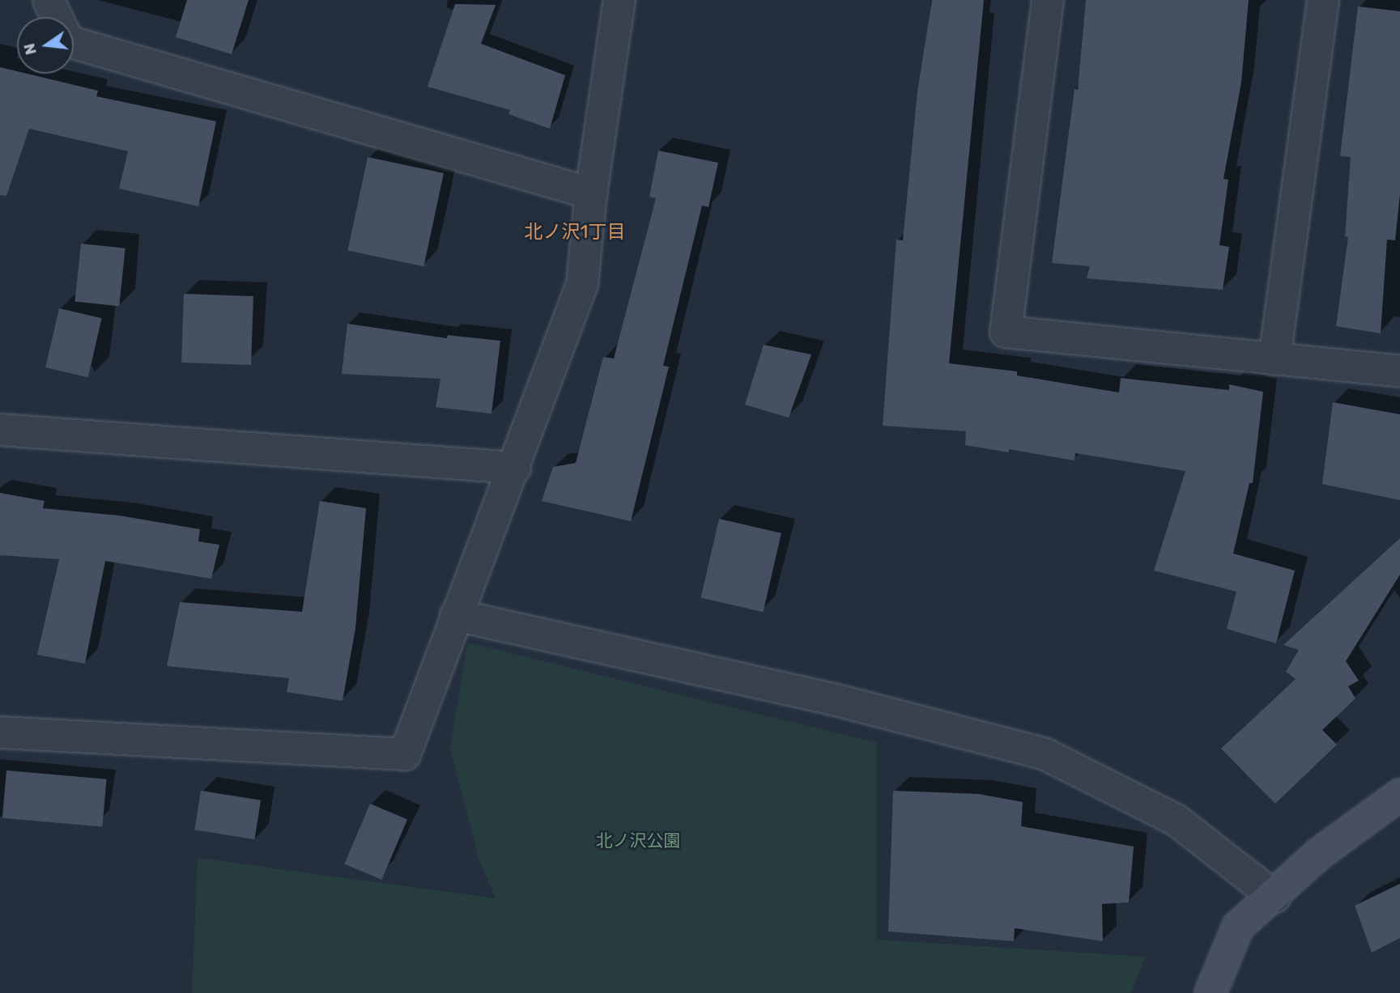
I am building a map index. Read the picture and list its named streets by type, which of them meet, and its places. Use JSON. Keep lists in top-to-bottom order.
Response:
{
  "districts": ["北ノ沢1丁目"],
  "parks": ["北ノ沢公園"],
  "north": "left"
}
